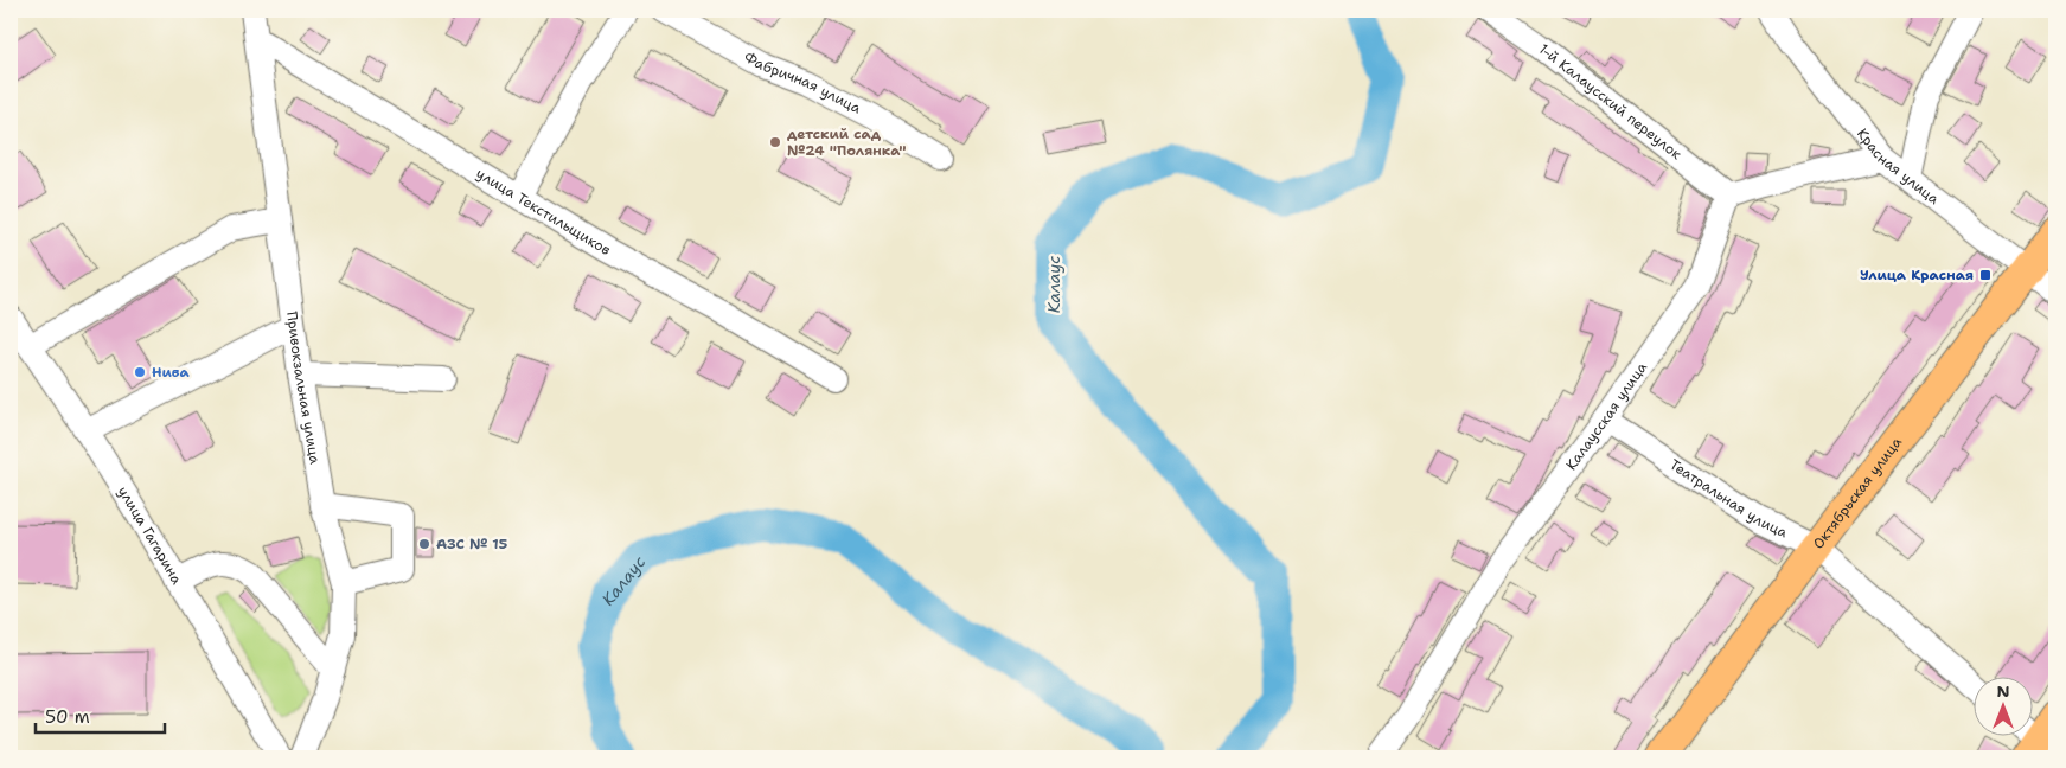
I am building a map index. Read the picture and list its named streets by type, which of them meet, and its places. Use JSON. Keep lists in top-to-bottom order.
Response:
{
  "streets": {
    "main road": ["Октябрьская улица"],
    "street": [
      "Фабричная улица",
      "1-й Калаусский переулок",
      "Красная улица",
      "улица Текстильщиков",
      "Привокзальная улица",
      "Калаусская улица",
      "Театральная улица",
      "улица Гагарина"
    ]
  },
  "crossings": [
    ["1-й Калаусский переулок", "Калаусская улица"],
    ["Красная улица", "Октябрьская улица"],
    ["улица Текстильщиков", "Привокзальная улица"],
    ["Калаусская улица", "Театральная улица"],
    ["Октябрьская улица", "Театральная улица"]
  ],
  "water": ["Калаус"],
  "places": {
    "other": ["детский сад №24 \"Полянка\"", "Нива", "АЗС № 15"],
    "transit": ["Улица Красная"]
  },
  "scale_bar": "50 m",
  "north": "top"
}
